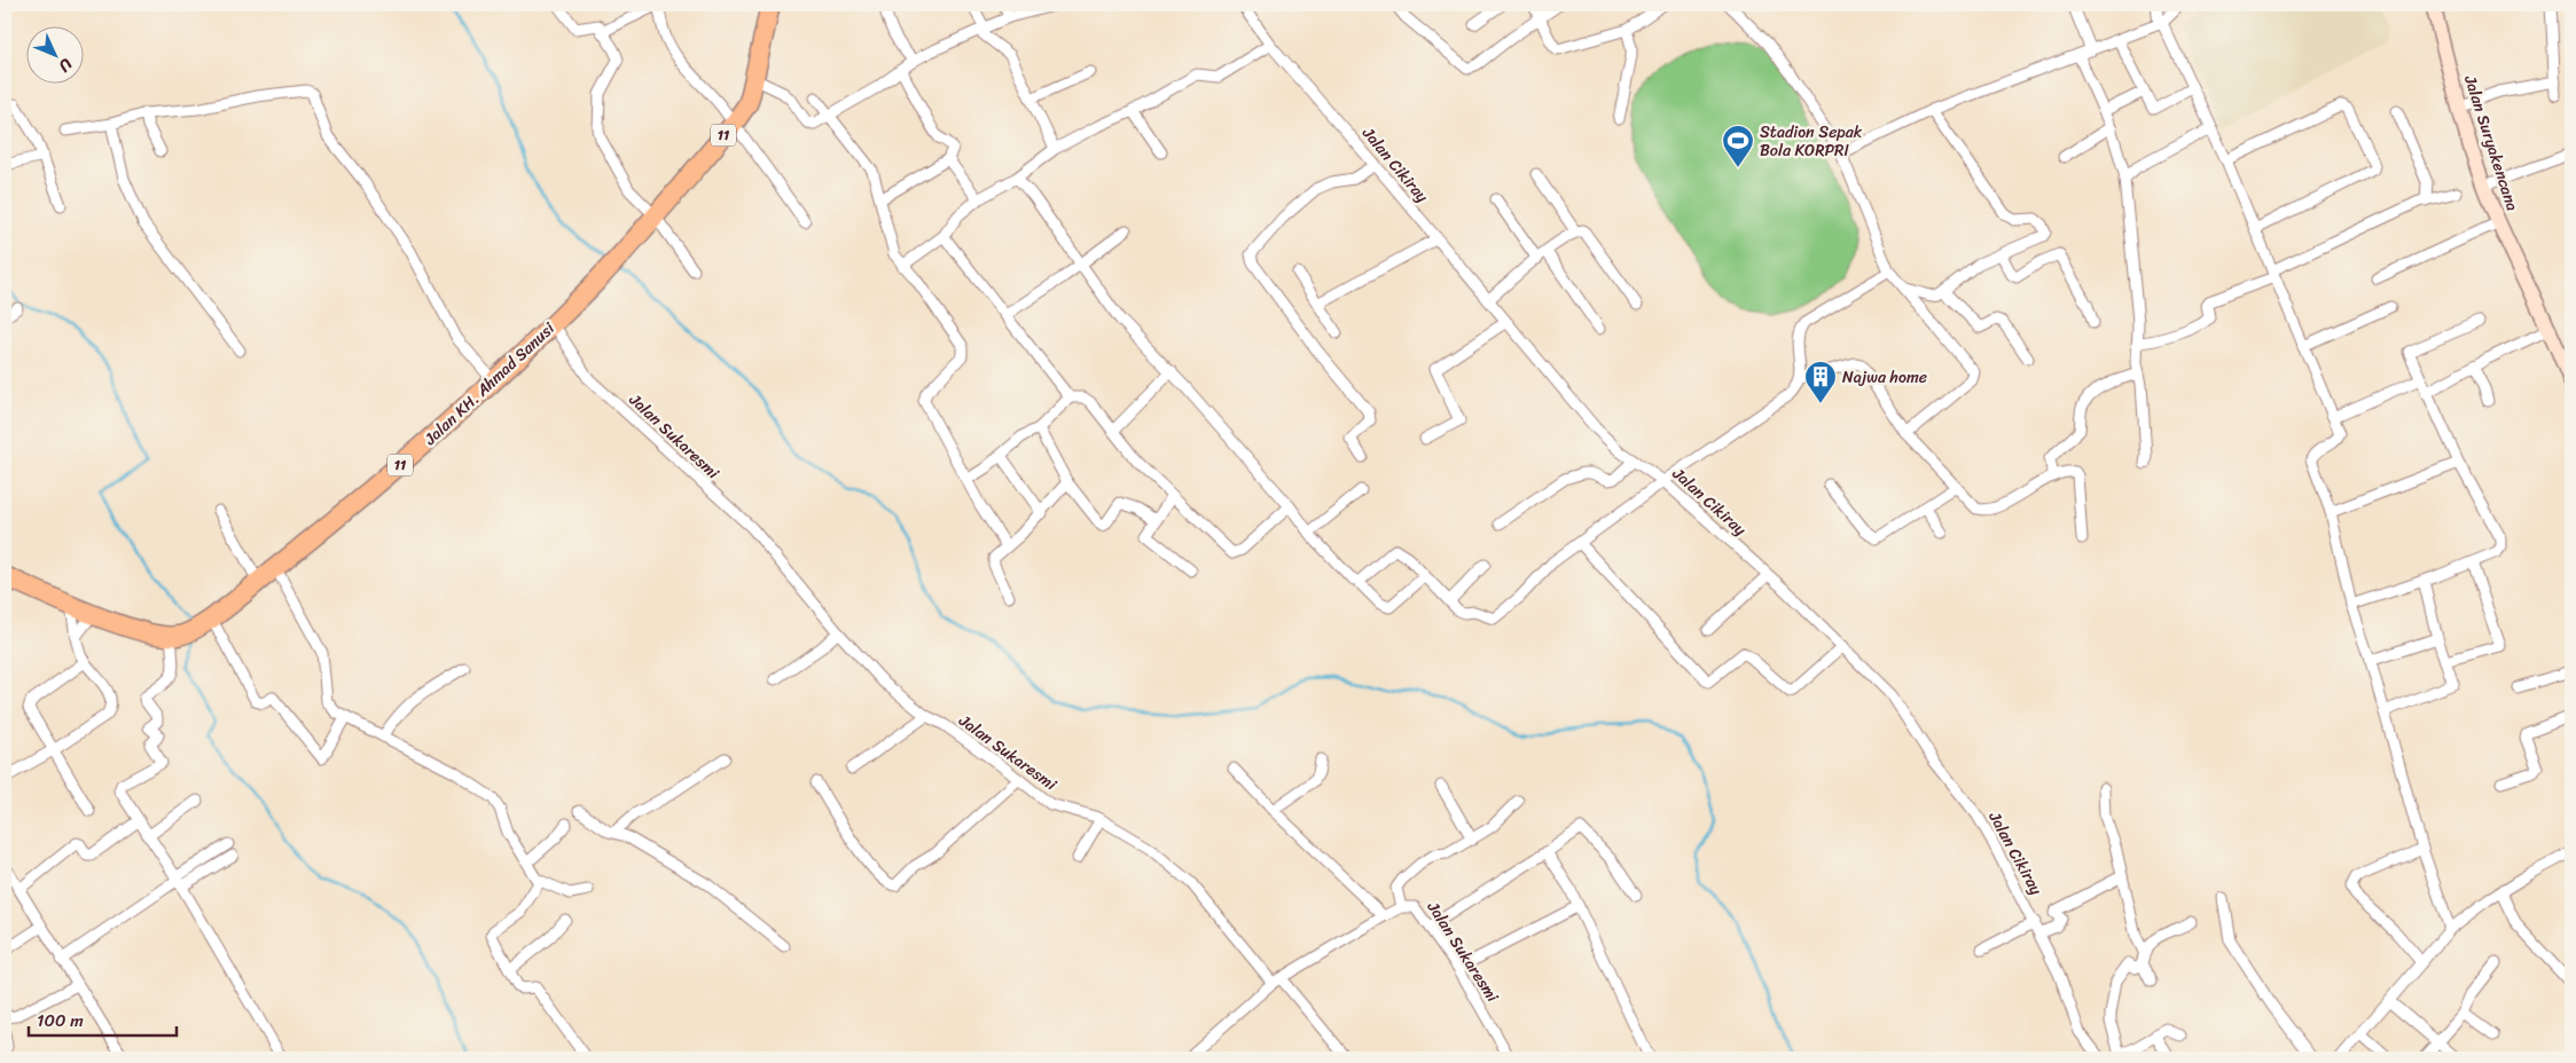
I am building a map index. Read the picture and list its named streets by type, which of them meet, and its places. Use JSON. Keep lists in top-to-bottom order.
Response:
{
  "streets": {
    "highway": ["11", "Jalan KH. Ahmad Sanusi"],
    "street": ["Jalan Suryakencana", "Jalan Cikiray", "Jalan Sukaresmi"]
  },
  "crossings": [
    ["Jalan KH. Ahmad Sanusi", "Jalan Sukaresmi"]
  ],
  "places": {
    "sports": ["Stadion Sepak Bola KORPRI"],
    "building": ["Najwa home"]
  },
  "scale_bar": "100 m",
  "north": "bottom right"
}
